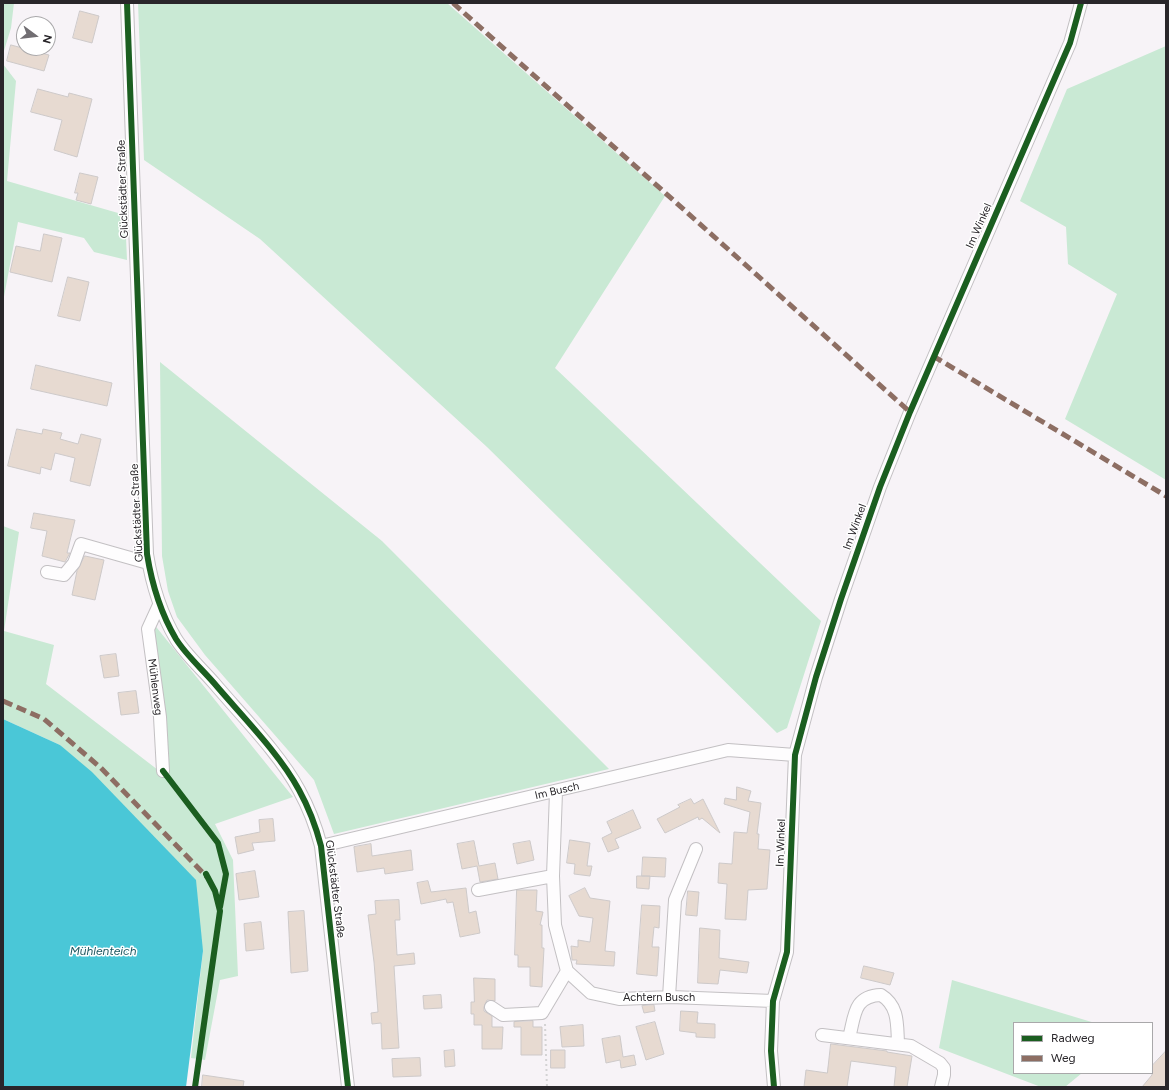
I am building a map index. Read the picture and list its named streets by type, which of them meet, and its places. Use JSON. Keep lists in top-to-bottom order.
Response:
{
  "streets": {
    "street": [
      "Glückstädter Straße",
      "Im Winkel",
      "Mühlenweg",
      "Im Busch",
      "Achtern Busch"
    ]
  },
  "crossings": [
    ["Glückstädter Straße", "Mühlenweg"],
    ["Glückstädter Straße", "Im Busch"],
    ["Im Winkel", "Im Busch"],
    ["Im Winkel", "Achtern Busch"]
  ],
  "water": ["Mühlenteich"],
  "legend": ["Radweg", "Weg"],
  "north": "right"
}
